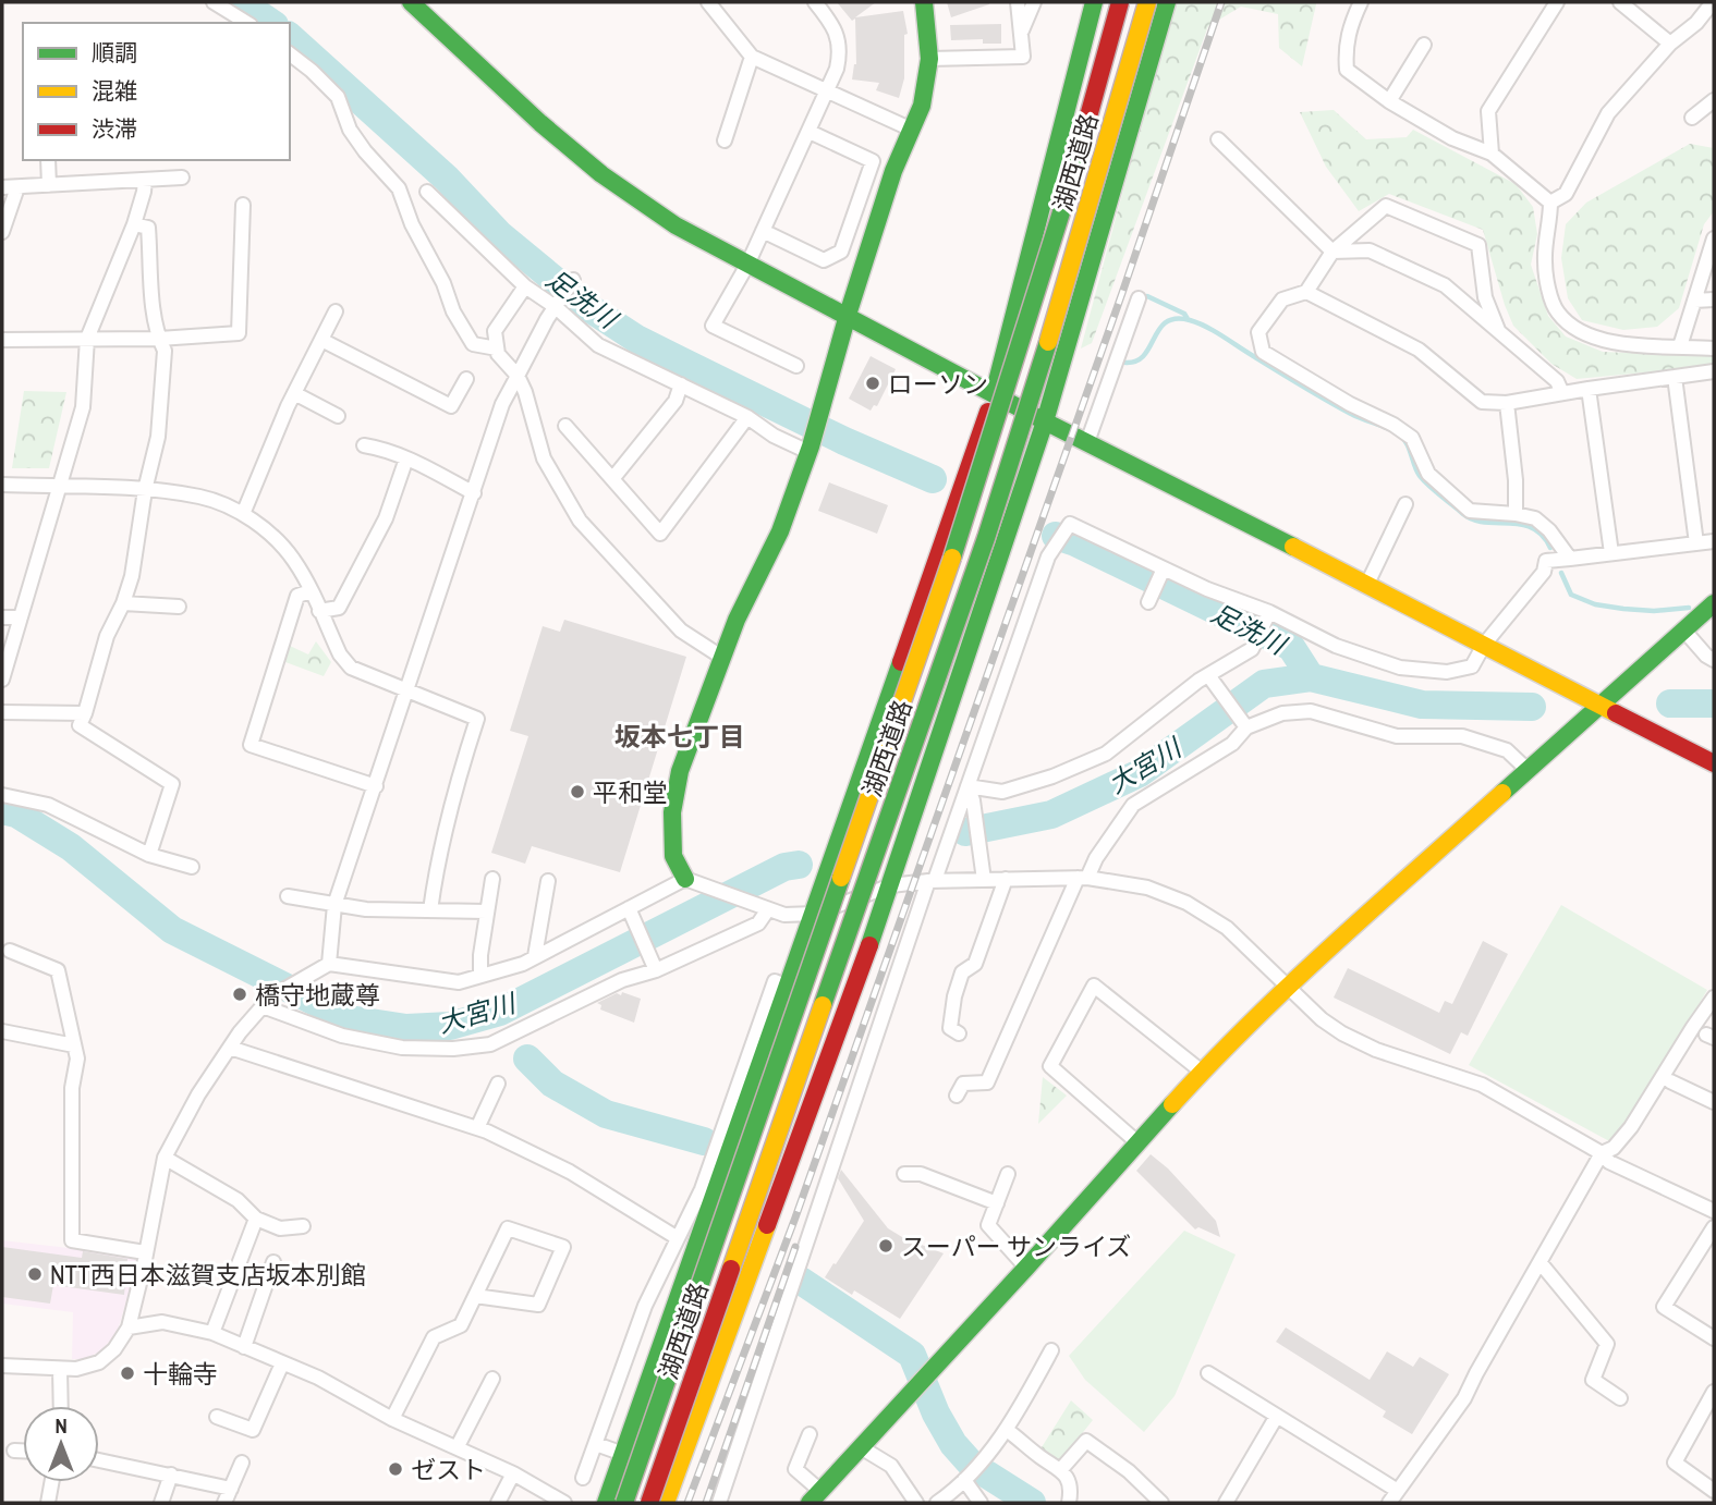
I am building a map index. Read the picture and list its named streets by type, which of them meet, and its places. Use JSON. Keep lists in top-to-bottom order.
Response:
{
  "streets": {
    "main road": ["湖西道路"]
  },
  "districts": ["坂本七丁目"],
  "water": ["足洗川", "大宮川"],
  "places": [
    "ローソン",
    "平和堂",
    "橋守地蔵尊",
    "スーパー サンライズ",
    "NTT西日本滋賀支店坂本別館",
    "十輪寺",
    "ゼスト"
  ],
  "legend": ["順調", "混雑", "渋滞"],
  "north": "top"
}
